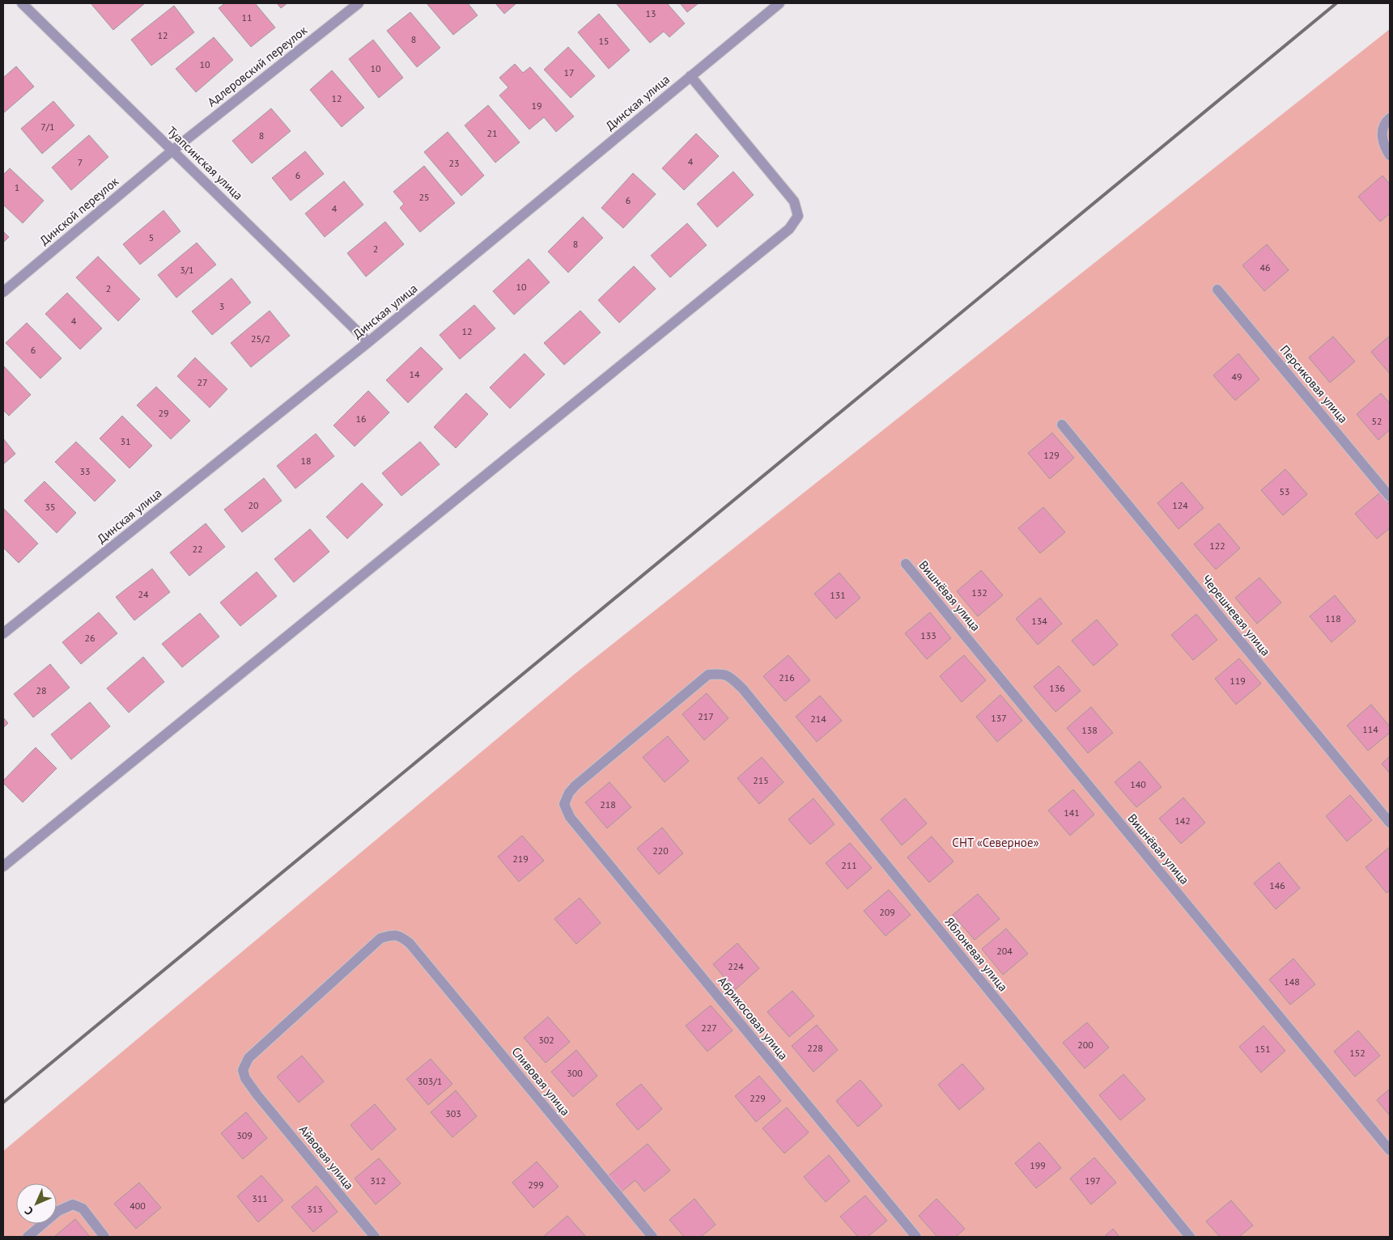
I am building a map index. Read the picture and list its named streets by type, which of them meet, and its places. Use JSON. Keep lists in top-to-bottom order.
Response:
{
  "streets": {
    "street": [
      "Адлеровский переулок",
      "Динская улица",
      "Туапсинская улица",
      "Динской переулок",
      "Персиковая улица",
      "Вишнёвая улица",
      "Черешневая улица",
      "Яблоневая улица",
      "Абрикосовая улица",
      "Сливовая улица",
      "Айвовая улица"
    ]
  },
  "crossings": [
    ["Адлеровский переулок", "Туапсинская улица"],
    ["Адлеровский переулок", "Динской переулок"],
    ["Динская улица", "Туапсинская улица"],
    ["Туапсинская улица", "Динской переулок"],
    ["Яблоневая улица", "Абрикосовая улица"],
    ["Сливовая улица", "Айвовая улица"]
  ],
  "parks": ["СНТ «Северное»"],
  "house_numbers": [
    "13",
    "11",
    "12",
    "8",
    "15",
    "10",
    "10",
    "17",
    "12",
    "19",
    "7/1",
    "21",
    "8",
    "4",
    "7",
    "23",
    "6",
    "1",
    "25",
    "6",
    "4",
    "5",
    "8",
    "2",
    "46",
    "3/1",
    "10",
    "2",
    "3",
    "4",
    "12",
    "25/2",
    "6",
    "14",
    "49",
    "27",
    "29",
    "16",
    "52",
    "31",
    "129",
    "18",
    "33",
    "53",
    "20",
    "124",
    "35",
    "122",
    "22",
    "132",
    "24",
    "131",
    "118",
    "134",
    "133",
    "26",
    "216",
    "119",
    "136",
    "28",
    "217",
    "137",
    "214",
    "114",
    "138",
    "215",
    "140",
    "218",
    "141",
    "142",
    "220",
    "219",
    "211",
    "146",
    "209",
    "204",
    "224",
    "148",
    "227",
    "302",
    "200",
    "228",
    "151",
    "152",
    "300",
    "303/1",
    "229",
    "303",
    "309",
    "199",
    "312",
    "197",
    "299",
    "311",
    "400",
    "313"
  ],
  "north": "bottom left"
}
